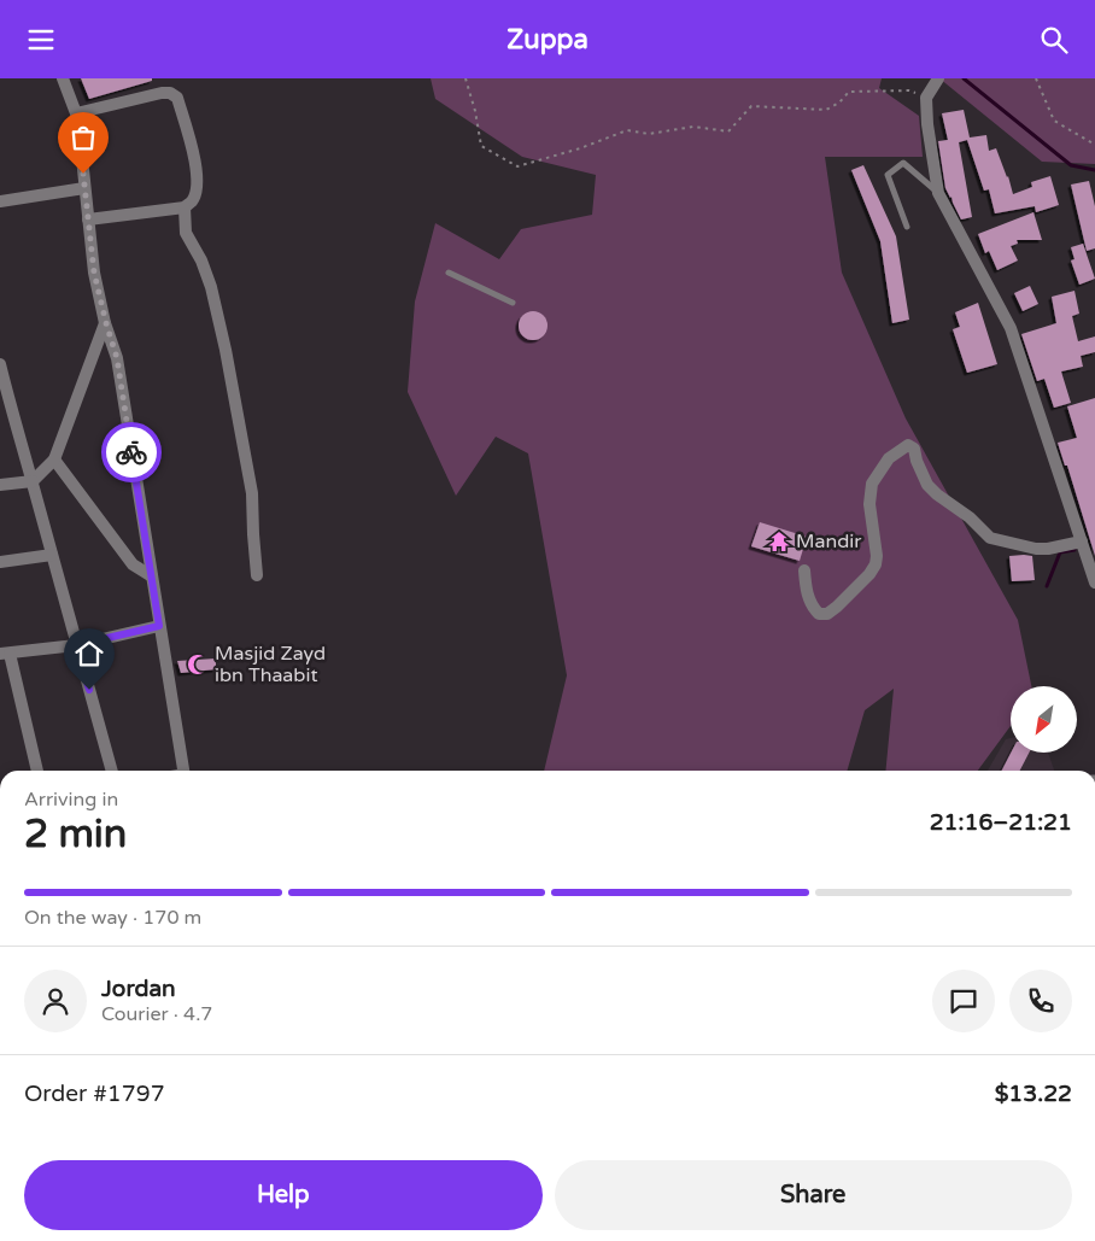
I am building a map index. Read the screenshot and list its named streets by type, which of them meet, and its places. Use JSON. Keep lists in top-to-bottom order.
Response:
{
  "places": {
    "temple": ["Mandir"],
    "mosque": ["Masjid Zayd ibn Thaabit"]
  },
  "north": "bottom left",
  "page": {
    "header": "Zuppa",
    "heading": ["2 min", "Arriving in", "21:16–21:21"],
    "panel": [
      "Jordan",
      "Courier · 4.7",
      "Order #1797",
      "$13.22"
    ],
    "bar": "On the way · 170 m",
    "buttons": ["Help", "Share"]
  }
}
